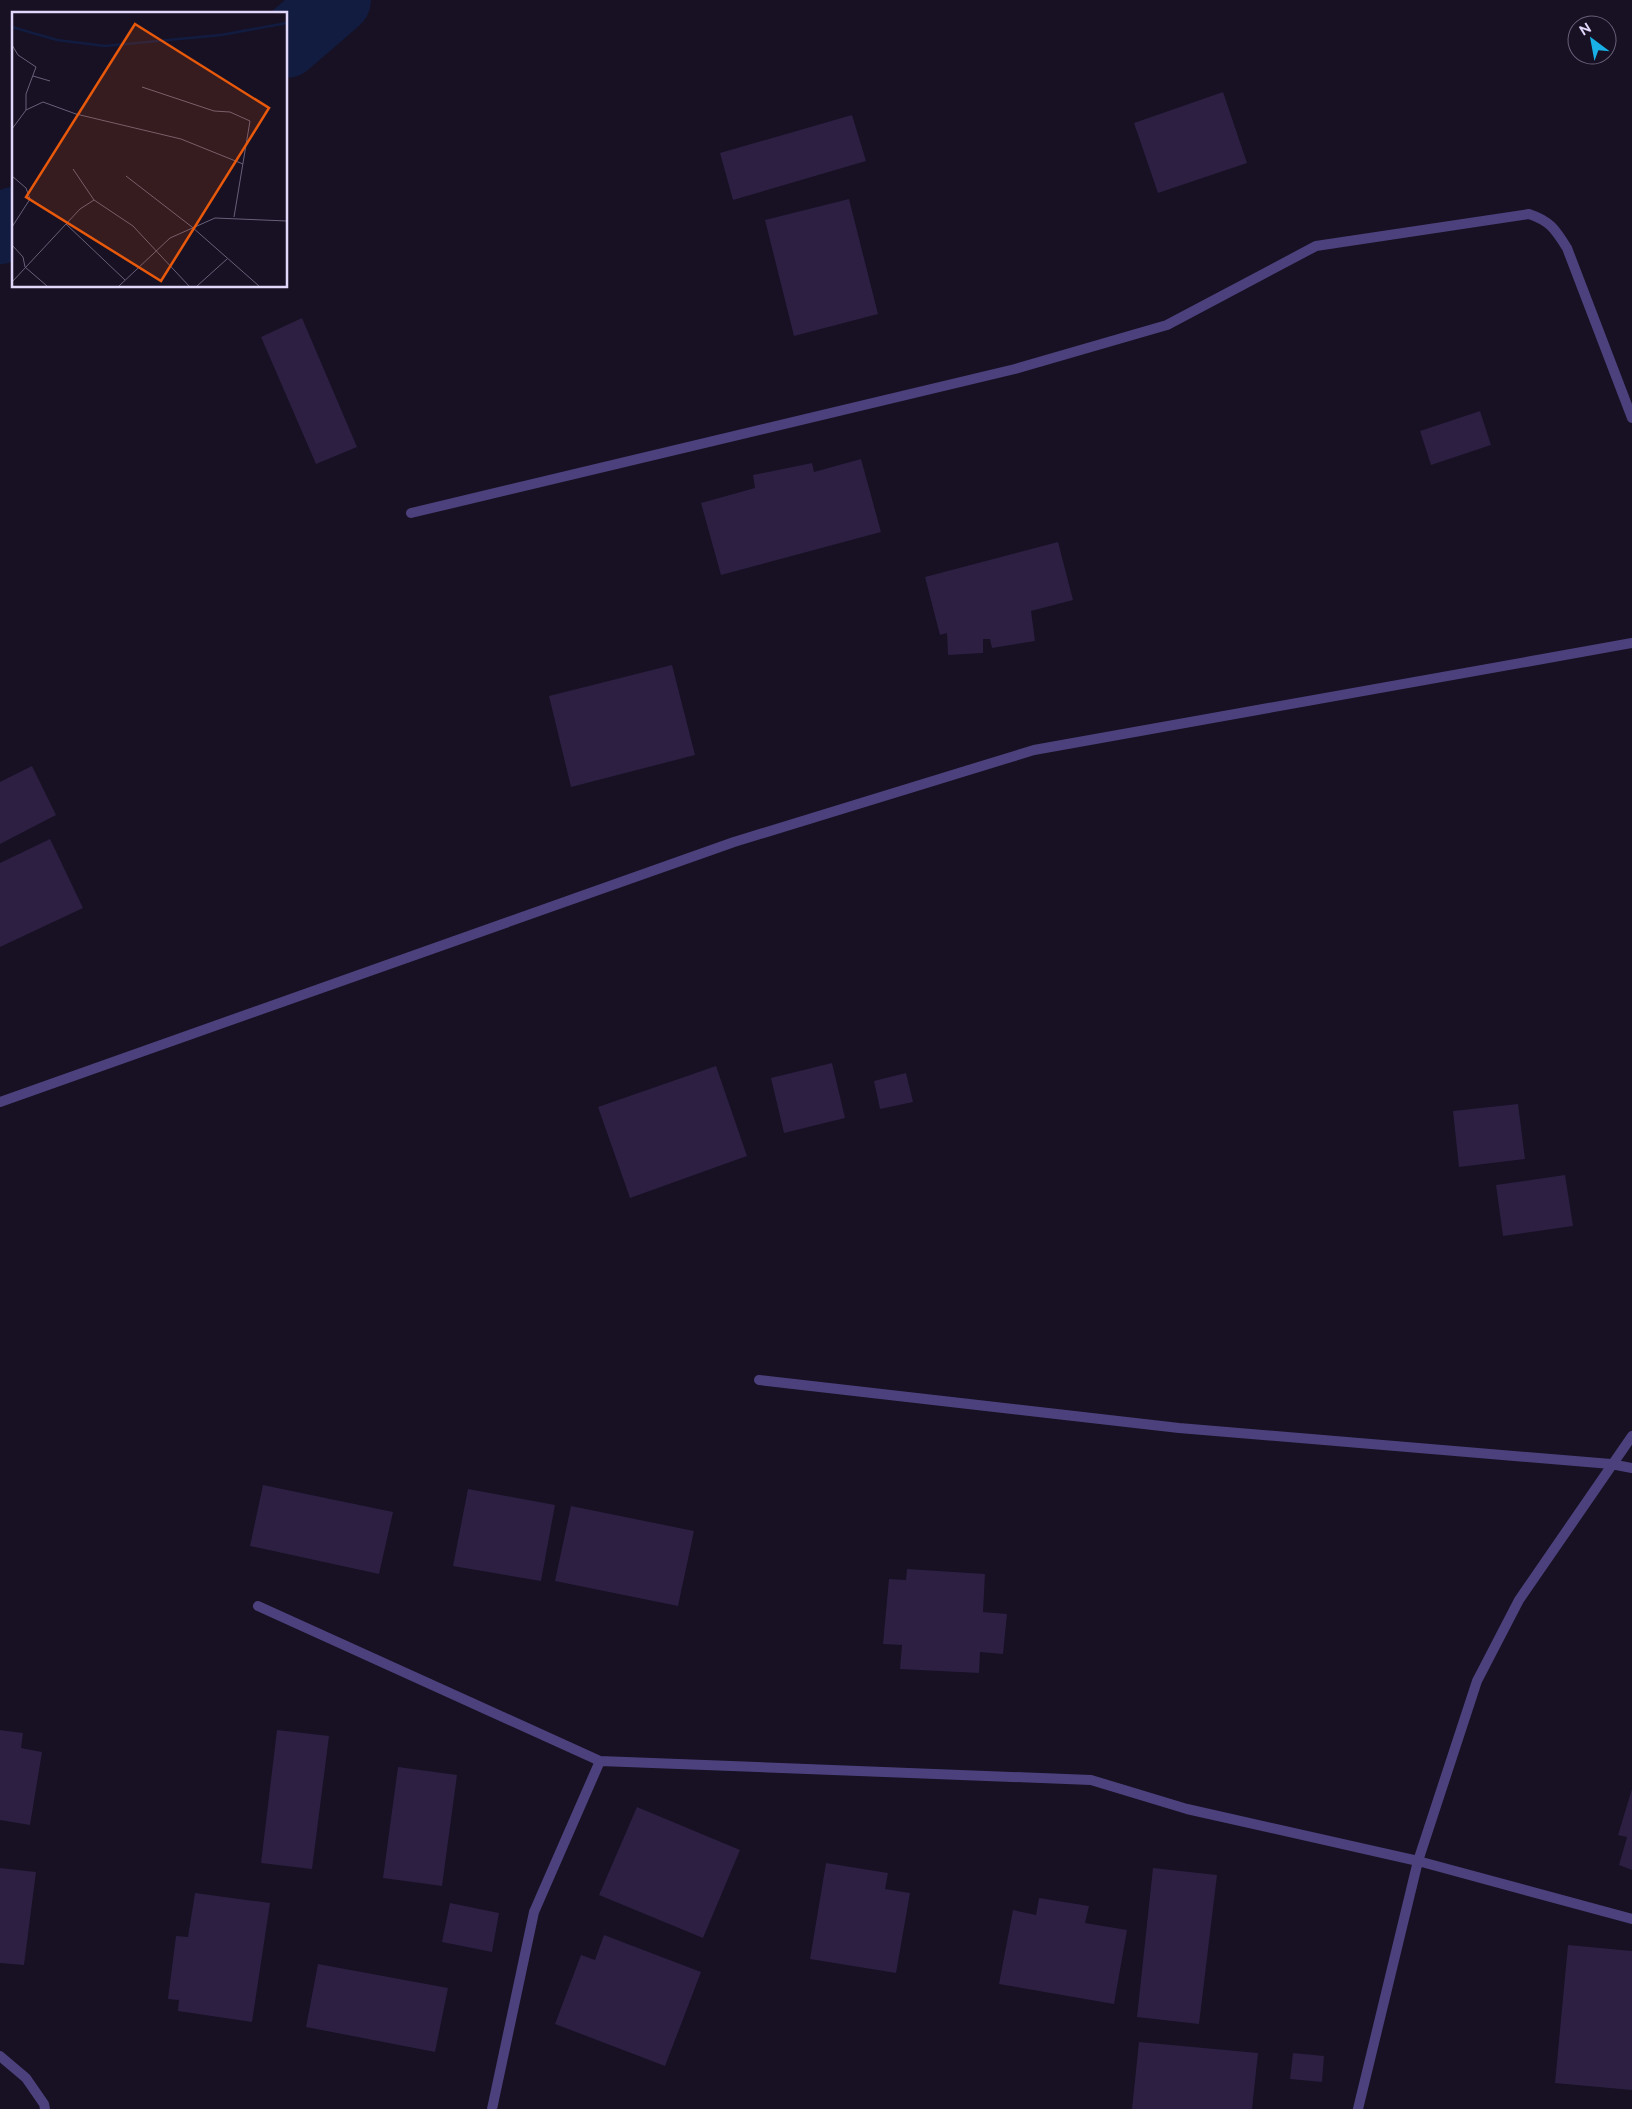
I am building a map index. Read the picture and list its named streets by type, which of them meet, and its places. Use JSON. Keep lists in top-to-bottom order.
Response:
{
  "north": "top left"
}
